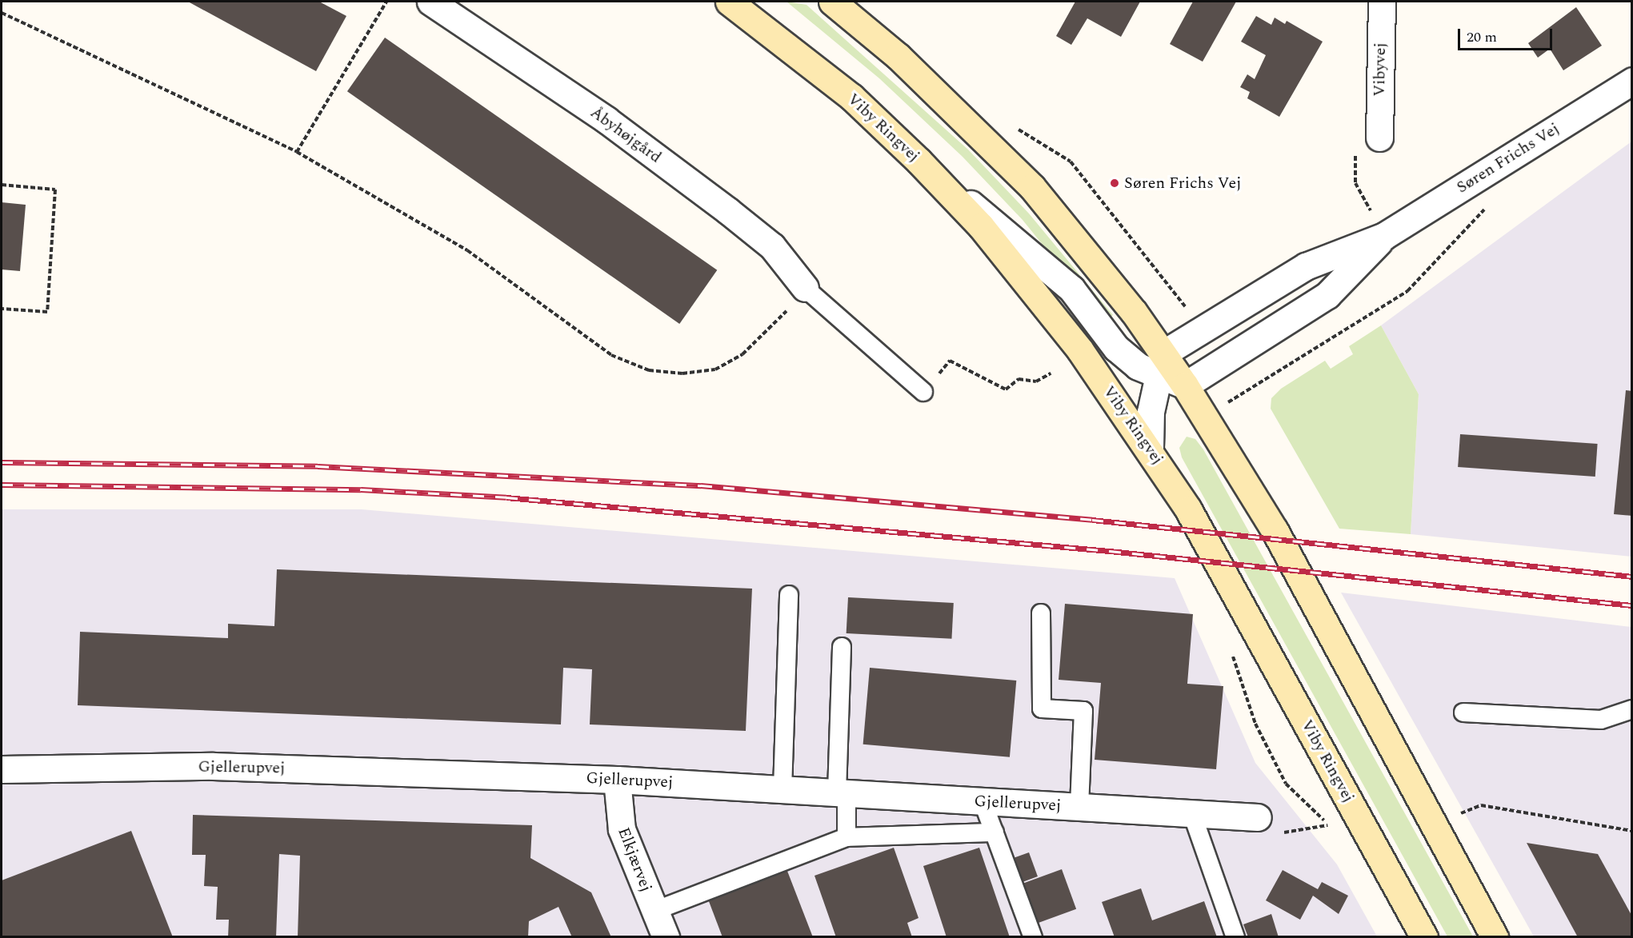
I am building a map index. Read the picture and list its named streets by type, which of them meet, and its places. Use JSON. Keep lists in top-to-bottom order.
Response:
{
  "streets": {
    "main road": ["Viby Ringvej"],
    "street": [
      "Vibyvej",
      "Åbyhøjgård",
      "Søren Frichs Vej",
      "Gjellerupvej",
      "Elkjærvej"
    ]
  },
  "crossings": [
    ["Gjellerupvej", "Elkjærvej"]
  ],
  "places": ["Søren Frichs Vej"],
  "scale_bar": "20 m"
}
